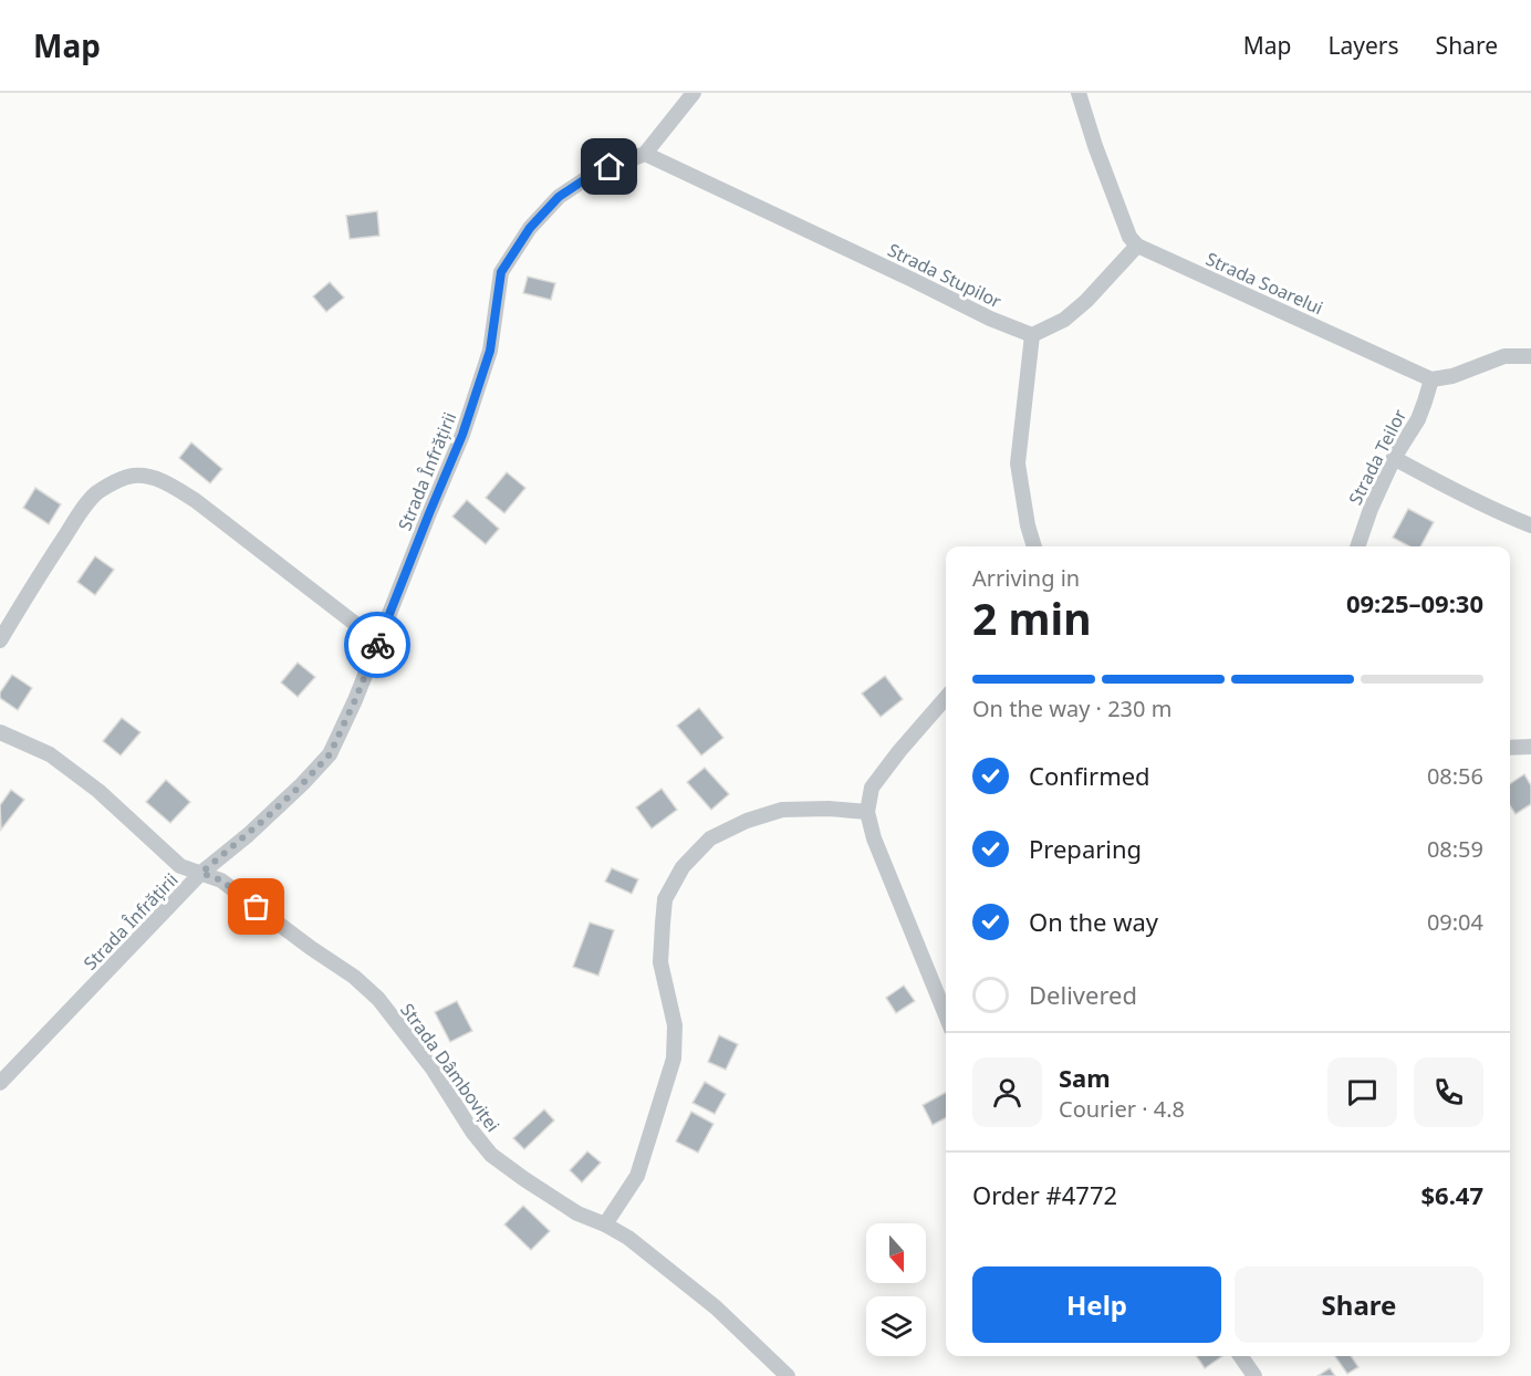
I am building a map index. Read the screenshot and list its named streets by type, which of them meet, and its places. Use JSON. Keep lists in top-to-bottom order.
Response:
{
  "streets": {
    "street": [
      "Strada Stupilor",
      "Strada Soarelui",
      "Strada Teilor",
      "Strada Înfrățirii",
      "Strada Dâmboviței"
    ]
  },
  "crossings": [
    ["Strada Stupilor", "Strada Înfrățirii"],
    ["Strada Soarelui", "Strada Teilor"],
    ["Strada Înfrățirii", "Strada Dâmboviței"]
  ],
  "north": "bottom",
  "page": {
    "header": "Map",
    "nav": ["Map", "Layers", "Share"],
    "heading": ["2 min", "Arriving in", "09:25–09:30"],
    "panel": [
      "Sam",
      "Courier · 4.8",
      "Order #4772",
      "$6.47"
    ],
    "bar": "On the way · 230 m",
    "list": [
      ["Confirmed", "08:56"],
      ["Preparing", "08:59"],
      ["On the way", "09:04"],
      "Delivered"
    ],
    "buttons": ["Help", "Share"]
  }
}
